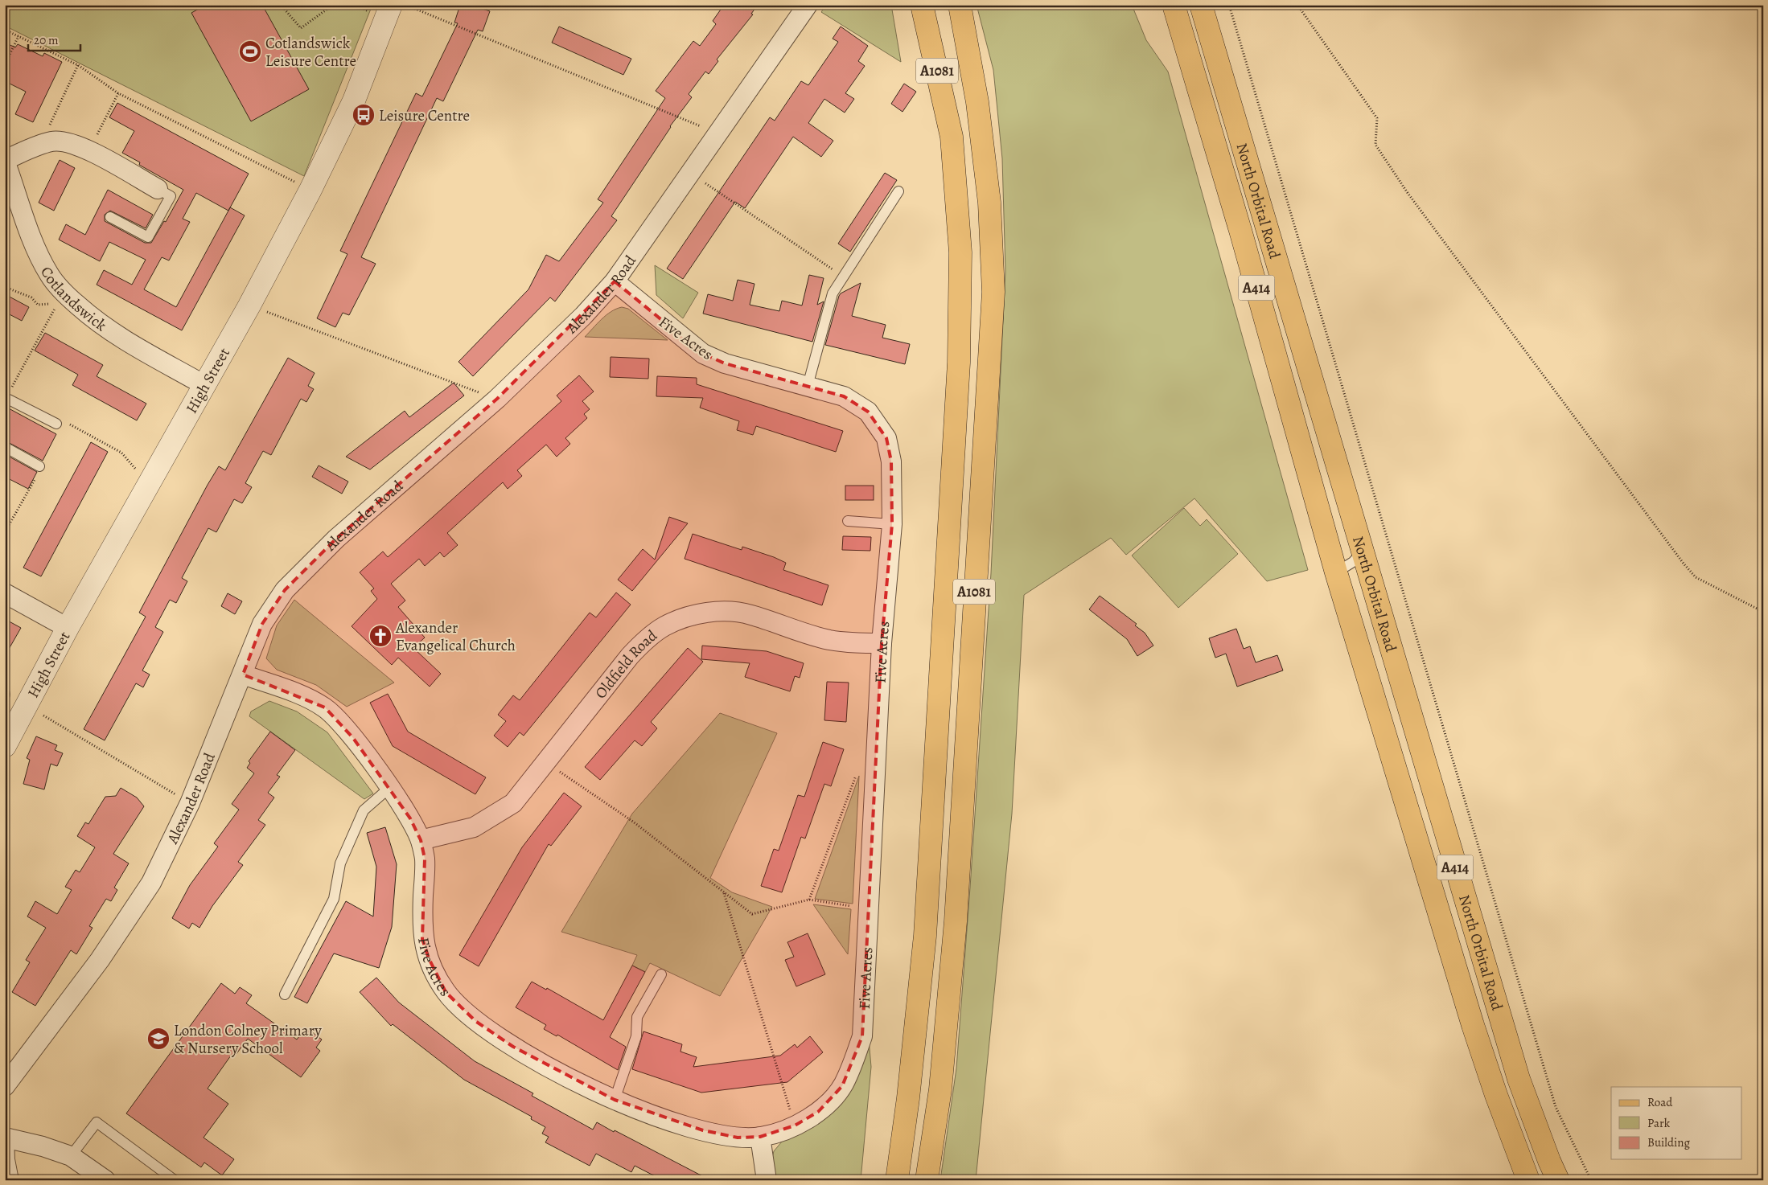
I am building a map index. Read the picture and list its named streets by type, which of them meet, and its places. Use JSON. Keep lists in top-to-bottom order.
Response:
{
  "streets": {
    "main road": ["A1081", "North Orbital Road", "A414"],
    "street": [
      "Alexander Road",
      "Cotlandswick",
      "Five Acres",
      "High Street",
      "Oldfield Road"
    ]
  },
  "crossings": [
    ["Alexander Road", "Five Acres"],
    ["Cotlandswick", "High Street"],
    ["Five Acres", "Oldfield Road"]
  ],
  "places": {
    "sports": ["Cotlandswick Leisure Centre"],
    "bus stop": ["Leisure Centre"],
    "church": ["Alexander Evangelical Church"],
    "school or university": ["London Colney Primary & Nursery School"]
  },
  "legend": ["Road", "Park", "Building"],
  "scale_bar": "20 m"
}
